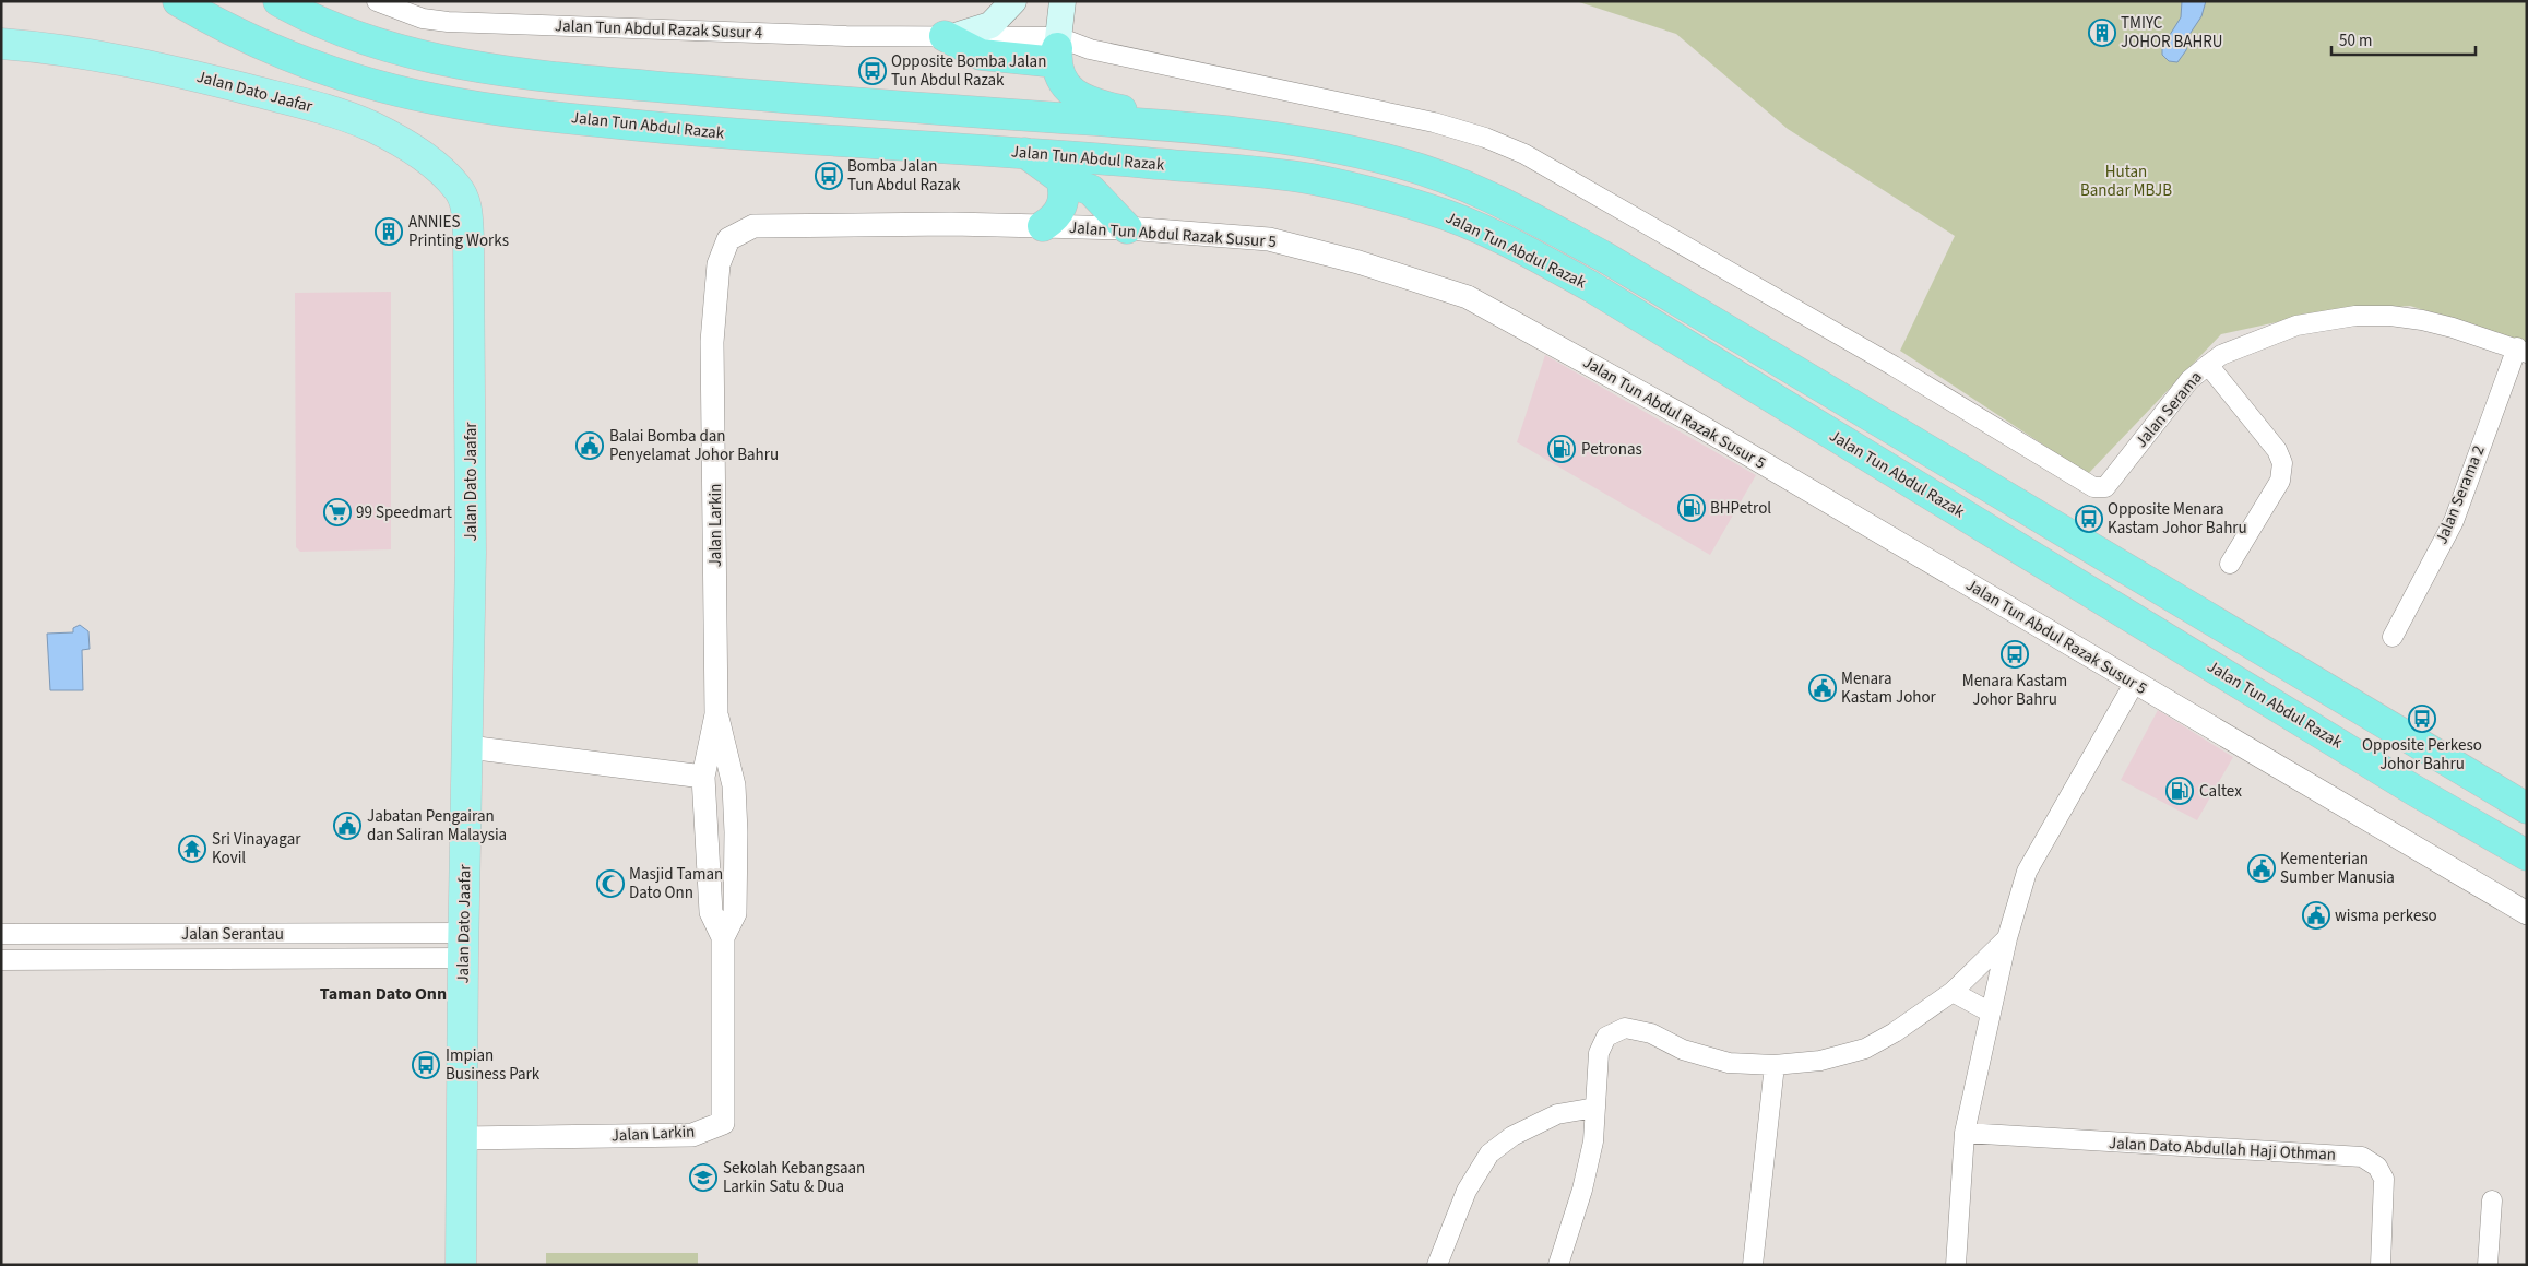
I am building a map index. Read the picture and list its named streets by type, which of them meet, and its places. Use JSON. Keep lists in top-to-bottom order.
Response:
{
  "streets": {
    "highway": ["Jalan Tun Abdul Razak"],
    "main road": ["Jalan Dato Jaafar"],
    "street": [
      "Jalan Tun Abdul Razak Susur 4",
      "Jalan Tun Abdul Razak Susur 5",
      "Jalan Serama",
      "Jalan Serama 2",
      "Jalan Larkin",
      "Jalan Serantau",
      "Jalan Dato Abdullah Haji Othman"
    ]
  },
  "crossings": [
    ["Jalan Dato Jaafar", "Jalan Larkin"],
    ["Jalan Dato Jaafar", "Jalan Serantau"],
    ["Jalan Tun Abdul Razak Susur 5", "Jalan Larkin"],
    ["Jalan Serama", "Jalan Serama 2"]
  ],
  "districts": ["Taman Dato Onn"],
  "parks": ["Hutan Bandar MBJB"],
  "places": {
    "building": ["TMIYC JOHOR BAHRU", "ANNIES Printing Works"],
    "bus stop": [
      "Opposite Bomba Jalan Tun Abdul Razak",
      "Bomba Jalan Tun Abdul Razak",
      "Opposite Menara Kastam Johor Bahru",
      "Menara Kastam Johor Bahru",
      "Opposite Perkeso Johor Bahru",
      "Impian Business Park"
    ],
    "public building": [
      "Balai Bomba dan Penyelamat Johor Bahru",
      "Menara Kastam Johor",
      "Jabatan Pengairan dan Saliran Malaysia",
      "Kementerian Sumber Manusia",
      "wisma perkeso"
    ],
    "fuel station": ["Petronas", "BHPetrol", "Caltex"],
    "supermarket": ["99 Speedmart"],
    "temple": ["Sri Vinayagar Kovil"],
    "mosque": ["Masjid Taman Dato Onn"],
    "school or university": ["Sekolah Kebangsaan Larkin Satu & Dua"]
  },
  "scale_bar": "50 m"
}
